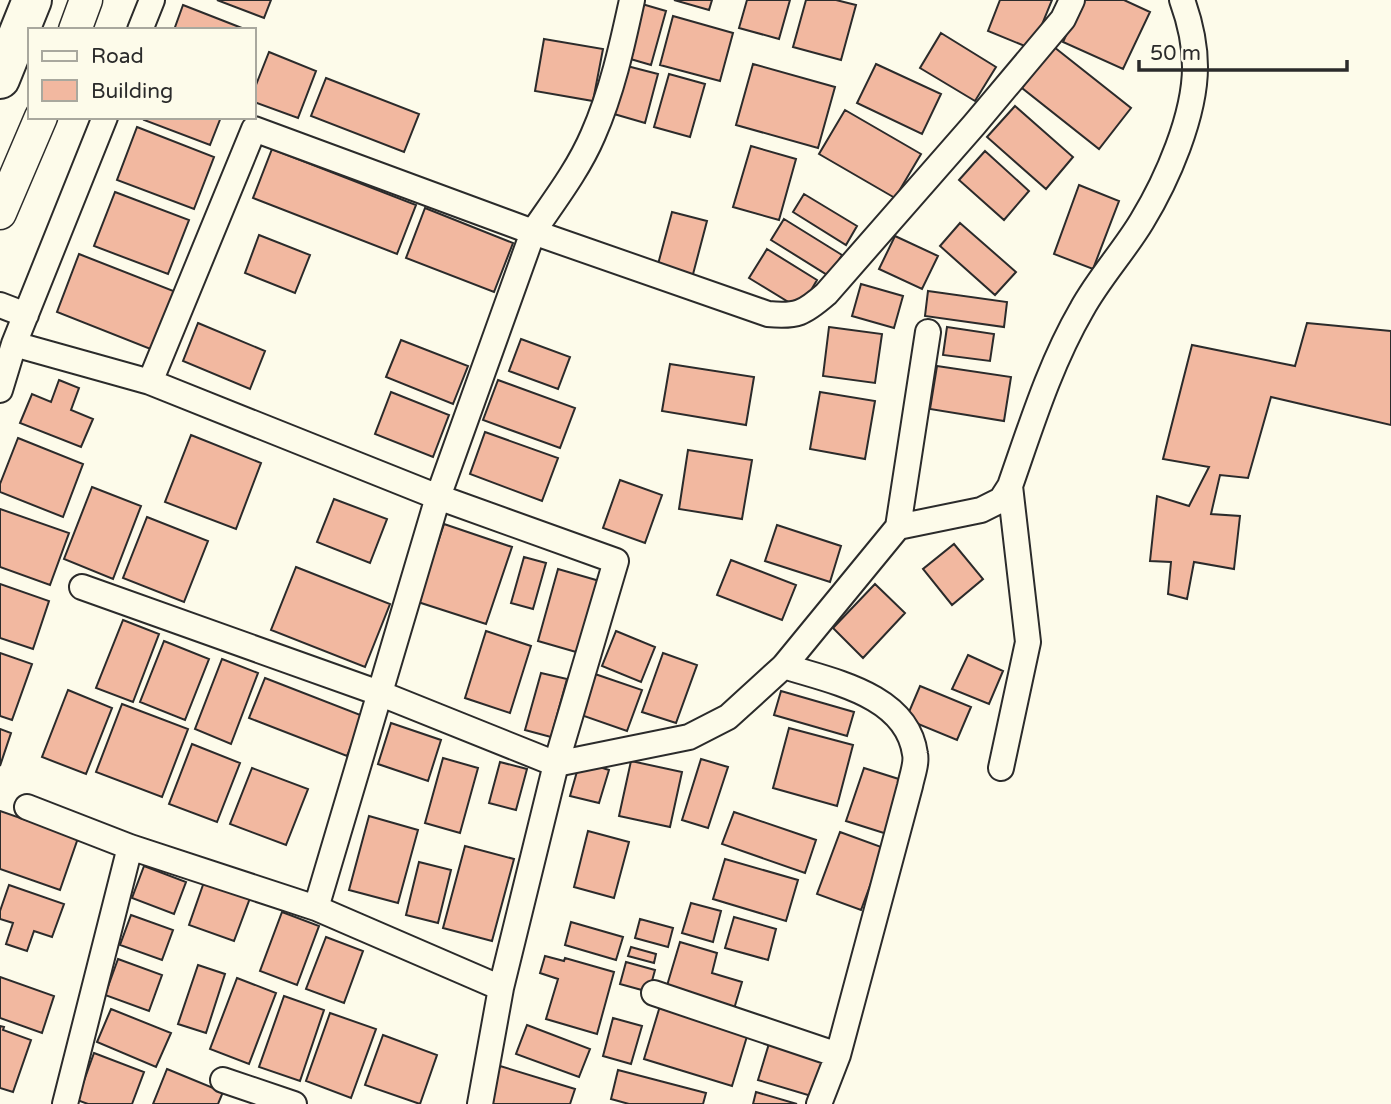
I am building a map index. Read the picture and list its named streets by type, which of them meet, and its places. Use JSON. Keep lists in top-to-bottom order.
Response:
{
  "legend": ["Road", "Building"],
  "scale_bar": "50 m"
}
